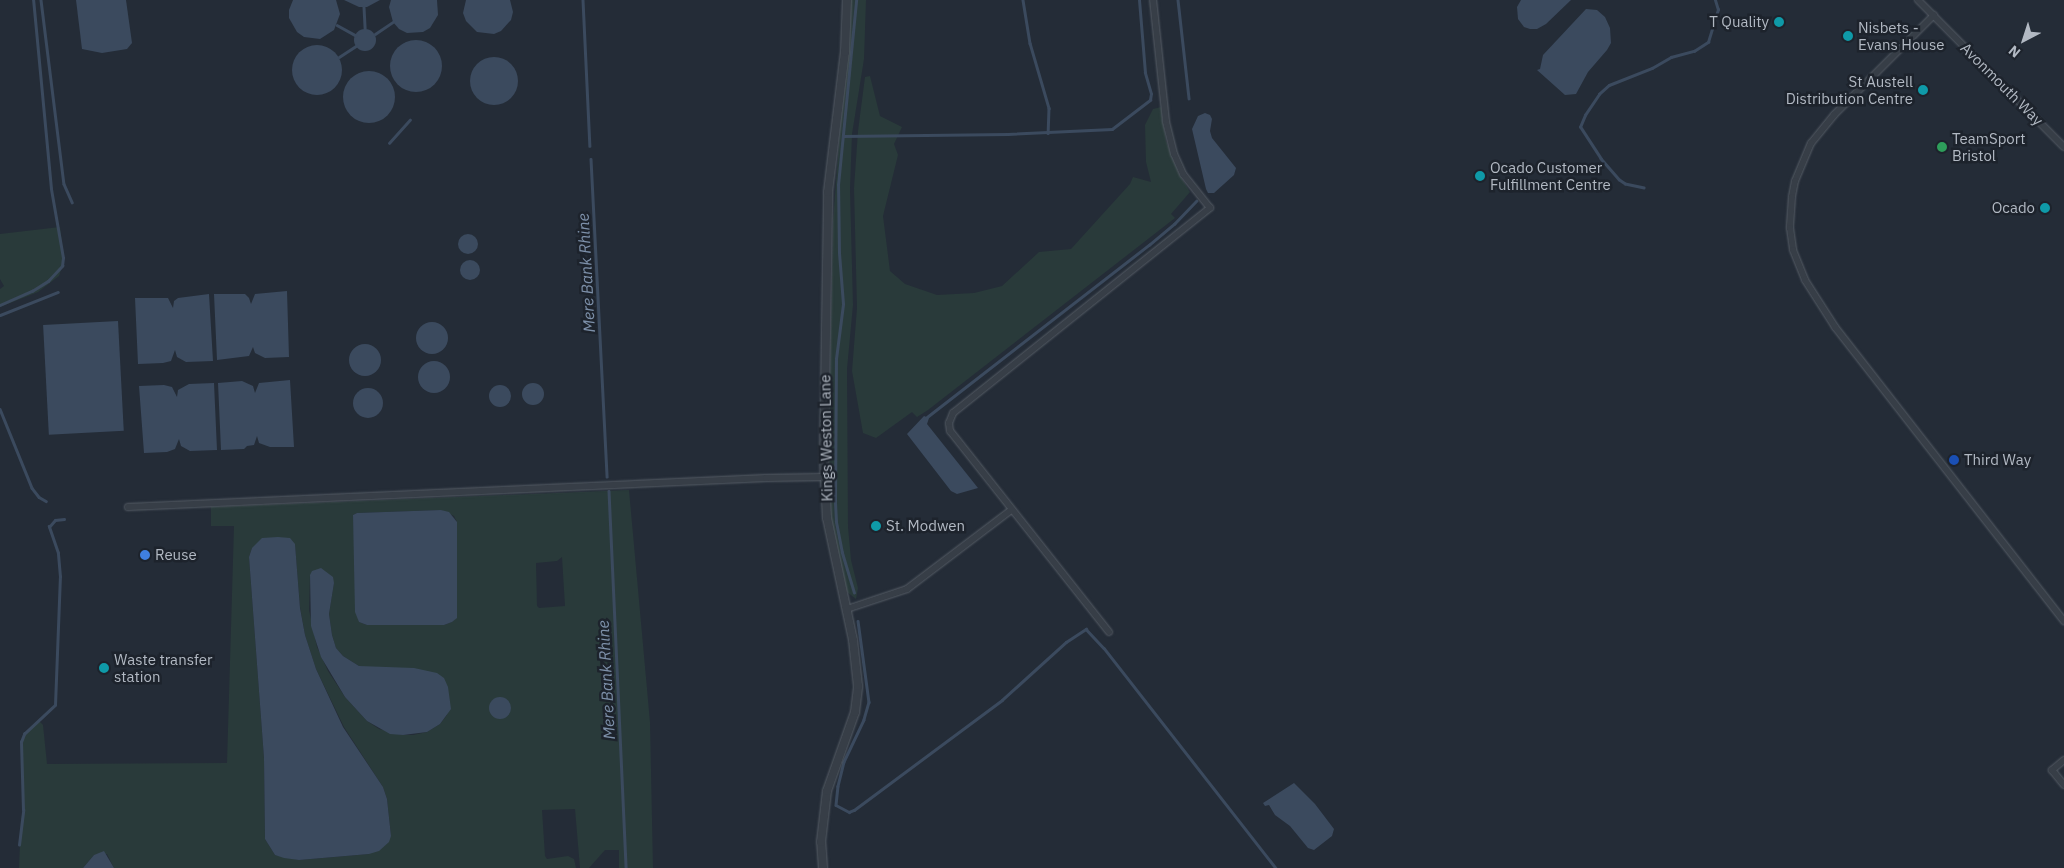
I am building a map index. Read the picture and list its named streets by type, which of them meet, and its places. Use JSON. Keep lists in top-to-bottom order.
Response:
{
  "streets": {
    "street": ["Avonmouth Way", "Kings Weston Lane"]
  },
  "water": ["Mere Bank Rhine"],
  "places": [
    "T Quality",
    "Nisbets - Evans House",
    "St Austell Distribution Centre",
    "TeamSport Bristol",
    "Ocado Customer Fulfillment Centre",
    "Ocado",
    "Third Way",
    "St. Modwen",
    "Reuse",
    "Waste transfer station"
  ],
  "north": "bottom left"
}
